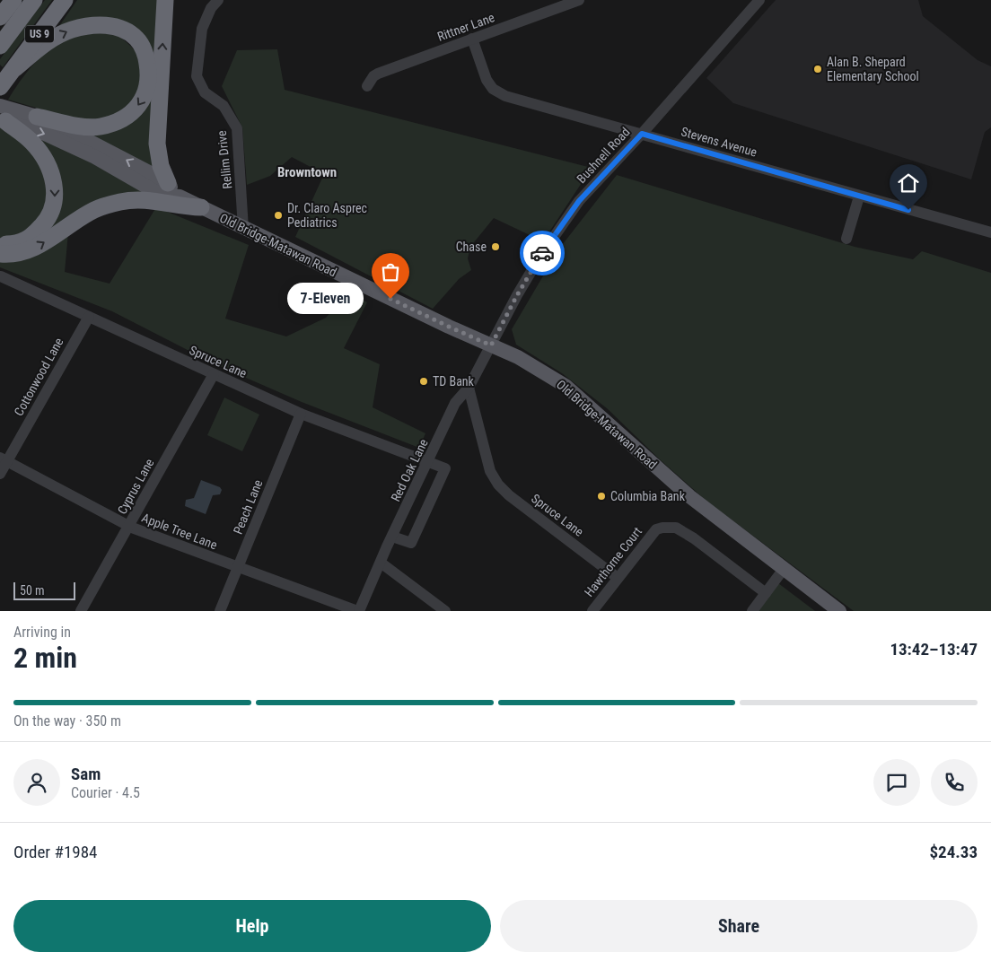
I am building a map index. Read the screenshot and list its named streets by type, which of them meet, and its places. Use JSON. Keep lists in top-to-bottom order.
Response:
{
  "streets": {
    "highway": ["US 9"],
    "main road": ["Old Bridge-Matawan Road"],
    "street": [
      "Rittner Lane",
      "Stevens Avenue",
      "Bushnell Road",
      "Rellim Drive",
      "Spruce Lane",
      "Cottonwood Lane",
      "Red Oak Lane",
      "Cyprus Lane",
      "Peach Lane",
      "Apple Tree Lane",
      "Hawthorne Court"
    ]
  },
  "crossings": [
    ["Rittner Lane", "Stevens Avenue"],
    ["Stevens Avenue", "Bushnell Road"],
    ["Bushnell Road", "Old Bridge-Matawan Road"],
    ["Bushnell Road", "Red Oak Lane"],
    ["Rellim Drive", "Old Bridge-Matawan Road"],
    ["Old Bridge-Matawan Road", "Red Oak Lane"],
    ["Spruce Lane", "Cottonwood Lane"],
    ["Spruce Lane", "Red Oak Lane"],
    ["Spruce Lane", "Cyprus Lane"],
    ["Spruce Lane", "Peach Lane"],
    ["Spruce Lane", "Hawthorne Court"],
    ["Cottonwood Lane", "Apple Tree Lane"],
    ["Red Oak Lane", "Apple Tree Lane"],
    ["Cyprus Lane", "Apple Tree Lane"],
    ["Peach Lane", "Apple Tree Lane"]
  ],
  "districts": ["Browntown"],
  "places": [
    "Alan B. Shepard Elementary School",
    "Dr. Claro Asprec Pediatrics",
    "Chase",
    "7-Eleven",
    "TD Bank",
    "Columbia Bank"
  ],
  "scale_bar": "50 m",
  "page": {
    "bubble": "7-Eleven",
    "scale": "50 m",
    "heading": ["2 min", "Arriving in", "13:42–13:47"],
    "panel": [
      "Sam",
      "Courier · 4.5",
      "Order #1984",
      "$24.33"
    ],
    "bar": "On the way · 350 m",
    "buttons": ["Help", "Share"]
  }
}
